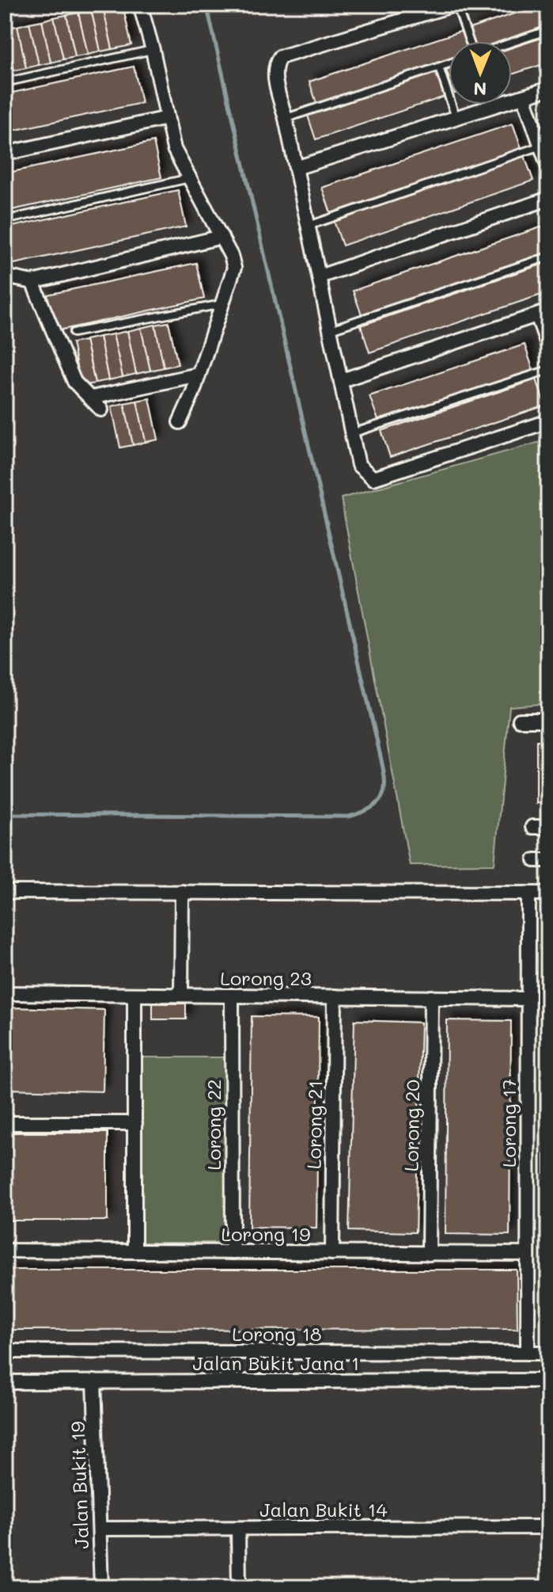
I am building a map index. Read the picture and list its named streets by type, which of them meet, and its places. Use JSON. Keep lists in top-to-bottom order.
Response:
{
  "streets": {
    "street": [
      "Lorong 23",
      "Lorong 17",
      "Lorong 22",
      "Lorong 21",
      "Lorong 20",
      "Lorong 19",
      "Lorong 18",
      "Jalan Bukit Jana 1",
      "Jalan Bukit 19",
      "Jalan Bukit 14"
    ]
  },
  "crossings": [
    ["Lorong 23", "Lorong 17"],
    ["Lorong 23", "Lorong 22"],
    ["Lorong 23", "Lorong 21"],
    ["Lorong 23", "Lorong 20"],
    ["Lorong 17", "Lorong 19"],
    ["Lorong 17", "Lorong 18"],
    ["Lorong 22", "Lorong 19"],
    ["Lorong 21", "Lorong 19"],
    ["Lorong 20", "Lorong 19"],
    ["Jalan Bukit Jana 1", "Jalan Bukit 19"],
    ["Jalan Bukit 19", "Jalan Bukit 14"]
  ],
  "north": "bottom"
}
